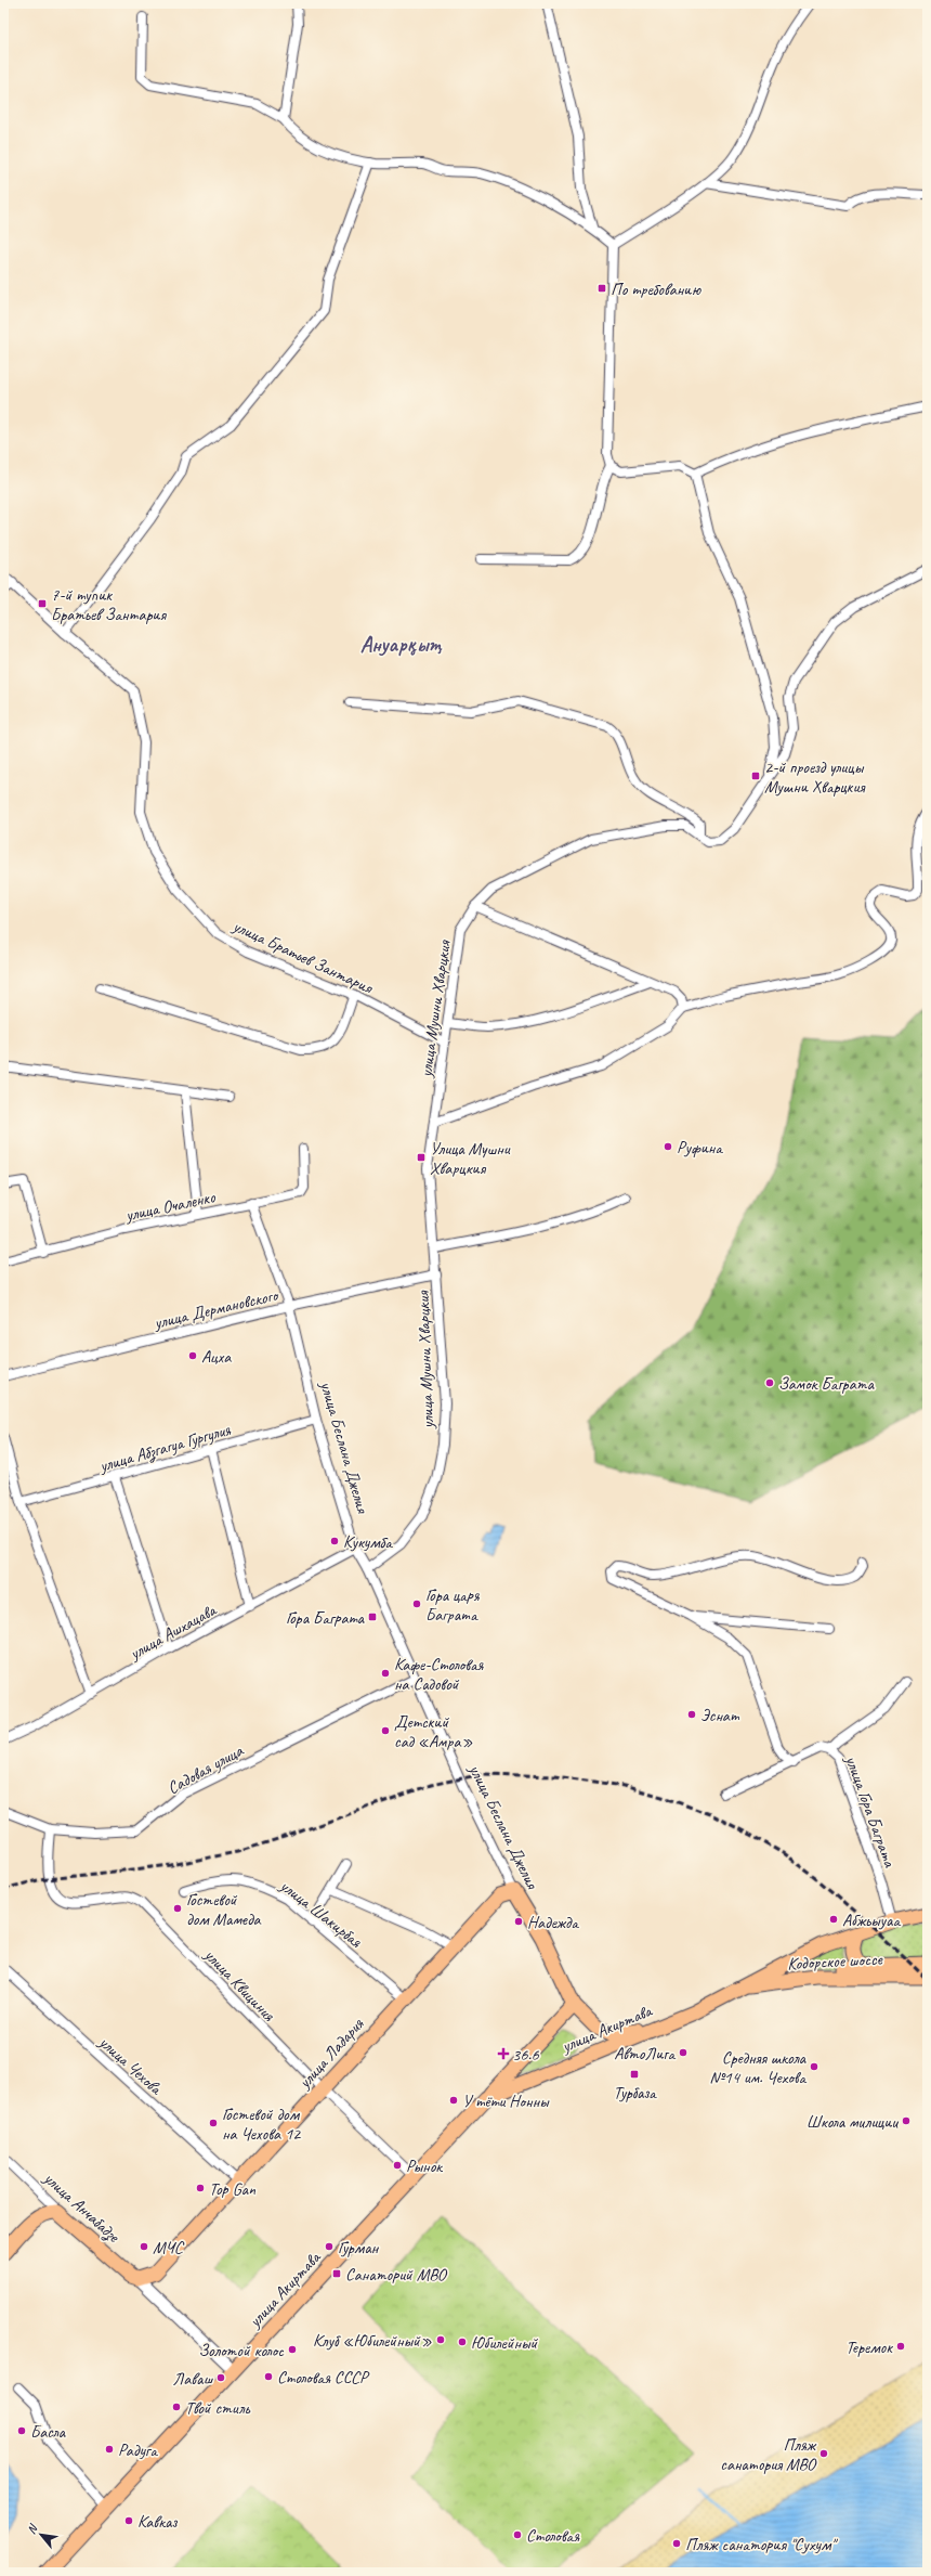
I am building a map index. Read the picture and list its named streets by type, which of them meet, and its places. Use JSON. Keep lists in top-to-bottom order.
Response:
{
  "streets": {
    "highway": [
      "улица Беслана Джелия",
      "Кодорское шоссе",
      "улица Акиртава",
      "улица Ладария",
      "улица Анчабадзе"
    ],
    "street": [
      "улица Братьев Зантария",
      "улица Мушни Хварцкия",
      "улица Очаленко",
      "улица Дермановского",
      "улица Абзгагуа Гургулия",
      "улица Ашхацава",
      "Садовая улица",
      "улица Гора Баграта",
      "улица Шакирбая",
      "улица Квициния",
      "улица Чехова"
    ]
  },
  "crossings": [
    ["улица Братьев Зантария", "улица Мушни Хварцкия"],
    ["улица Мушни Хварцкия", "улица Дермановского"],
    ["улица Мушни Хварцкия", "улица Беслана Джелия"],
    ["улица Очаленко", "улица Беслана Джелия"],
    ["улица Дермановского", "улица Беслана Джелия"],
    ["улица Абзгагуа Гургулия", "улица Беслана Джелия"],
    ["улица Беслана Джелия", "улица Ашхацава"],
    ["улица Беслана Джелия", "Садовая улица"],
    ["улица Беслана Джелия", "улица Акиртава"],
    ["улица Беслана Джелия", "улица Ладария"],
    ["Садовая улица", "улица Квициния"],
    ["улица Гора Баграта", "улица Акиртава"],
    ["улица Шакирбая", "улица Ладария"],
    ["Кодорское шоссе", "улица Акиртава"],
    ["улица Квициния", "улица Акиртава"],
    ["улица Квициния", "улица Ладария"],
    ["улица Акиртава", "улица Анчабадзе"],
    ["улица Ладария", "улица Чехова"],
    ["улица Ладария", "улица Анчабадзе"]
  ],
  "districts": ["Ануарқыҭ"],
  "places": {
    "transit": [
      "По требованию",
      "7-й тупик Братьев Зантария",
      "2-й проезд улицы Мушни Хварцкия",
      "Улица Мушни Хварцкия",
      "Гора Баграта",
      "Турбаза",
      "Санаторий МВО"
    ],
    "other": [
      "Руфина",
      "Ацха",
      "Замок Баграта",
      "Кукумба",
      "Гора царя Баграта",
      "Кафе-Столовая на Садовой",
      "Эснат",
      "Детский сад «Амра»",
      "Гостевой дом Мамеда",
      "Абжьыуаа",
      "Надежда",
      "АвтоЛига",
      "Средняя школа №14 им. Чехова",
      "У тёти Нонны",
      "Школа милиции",
      "Гостевой дом на Чехова 12",
      "Рынок",
      "Top Gan",
      "МЧС",
      "Гурман",
      "Клуб «Юбилейный»",
      "Юбилейный",
      "Теремок",
      "Золотой колос",
      "Столовая СССР",
      "Лаваш",
      "Твой стиль",
      "Басла",
      "Радуга",
      "Пляж санатория МВО",
      "Кавказ",
      "Столовая",
      "Пляж санатория \"Сухум\""
    ],
    "health": ["36.6"]
  },
  "north": "top left"
}
